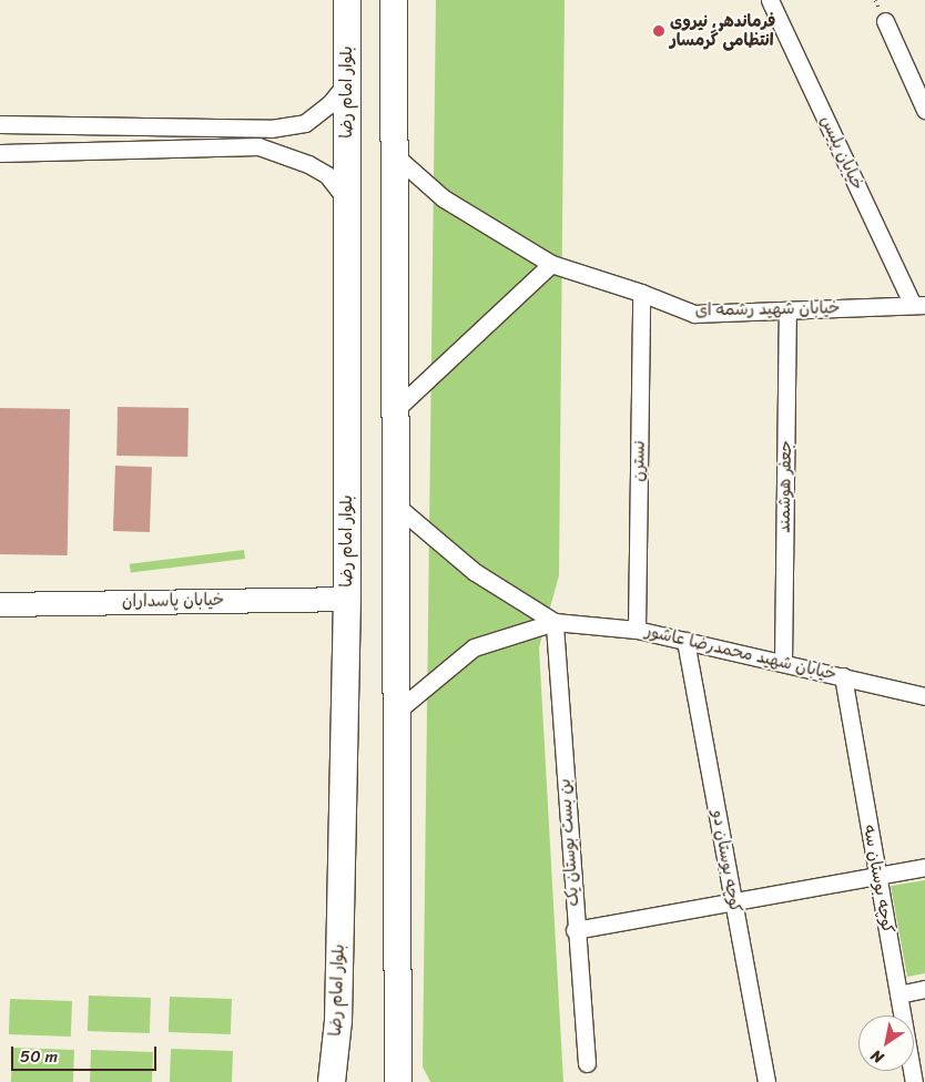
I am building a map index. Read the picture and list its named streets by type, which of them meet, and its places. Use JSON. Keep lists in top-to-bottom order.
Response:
{
  "streets": {
    "main road": ["بلوار امام رضا"],
    "street": [
      "خیابان پلیس",
      "خیابان شهید رشمه ای",
      "نسترن",
      "جعفر هوشمند",
      "خیابان پاسداران",
      "خیابان شهید محمدرضا عاشور",
      "بن بست بوستان یک",
      "کوچه بوستان دو",
      "کوچه بوستان سه"
    ]
  },
  "crossings": [
    ["بلوار امام رضا", "خیابان پاسداران"],
    ["خیابان پلیس", "خیابان شهید رشمه ای"],
    ["خیابان شهید رشمه ای", "نسترن"],
    ["خیابان شهید رشمه ای", "جعفر هوشمند"],
    ["نسترن", "خیابان شهید محمدرضا عاشور"],
    ["جعفر هوشمند", "خیابان شهید محمدرضا عاشور"],
    ["خیابان شهید محمدرضا عاشور", "بن بست بوستان یک"],
    ["خیابان شهید محمدرضا عاشور", "کوچه بوستان دو"],
    ["خیابان شهید محمدرضا عاشور", "کوچه بوستان سه"]
  ],
  "places": ["فرماندهی نیروی انتظامی گرمسار"],
  "scale_bar": "50 m",
  "north": "bottom left"
}
